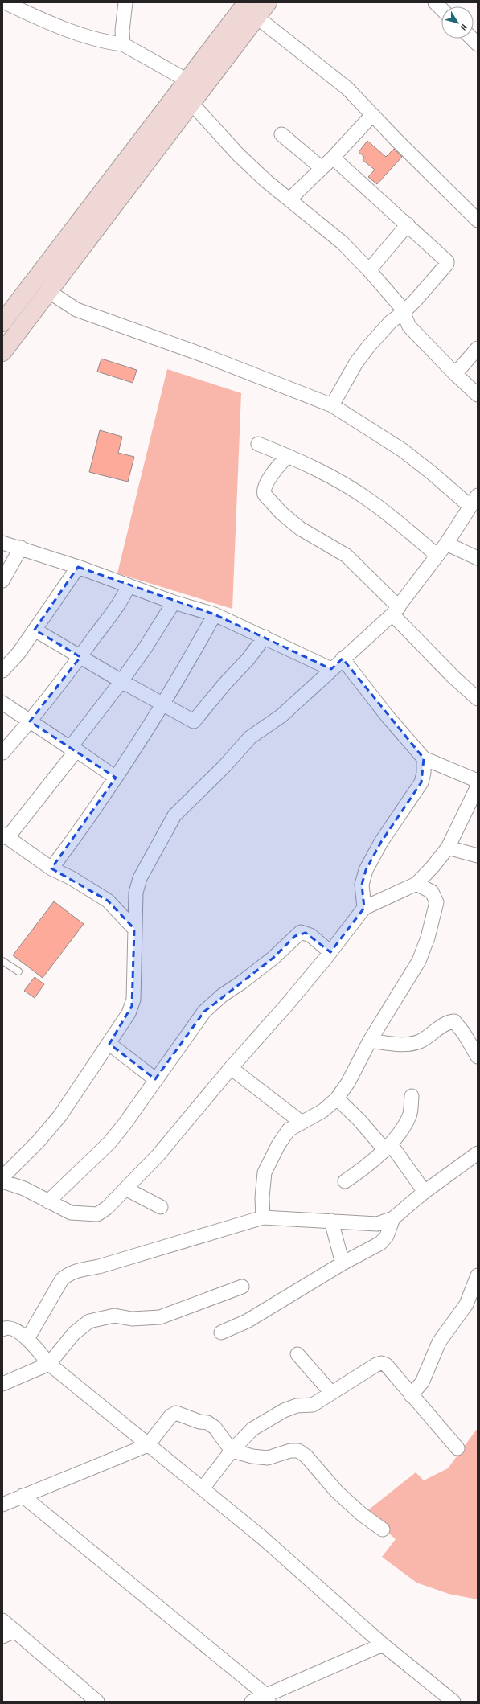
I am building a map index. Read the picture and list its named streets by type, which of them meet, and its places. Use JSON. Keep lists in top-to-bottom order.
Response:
{
  "north": "bottom right"
}
